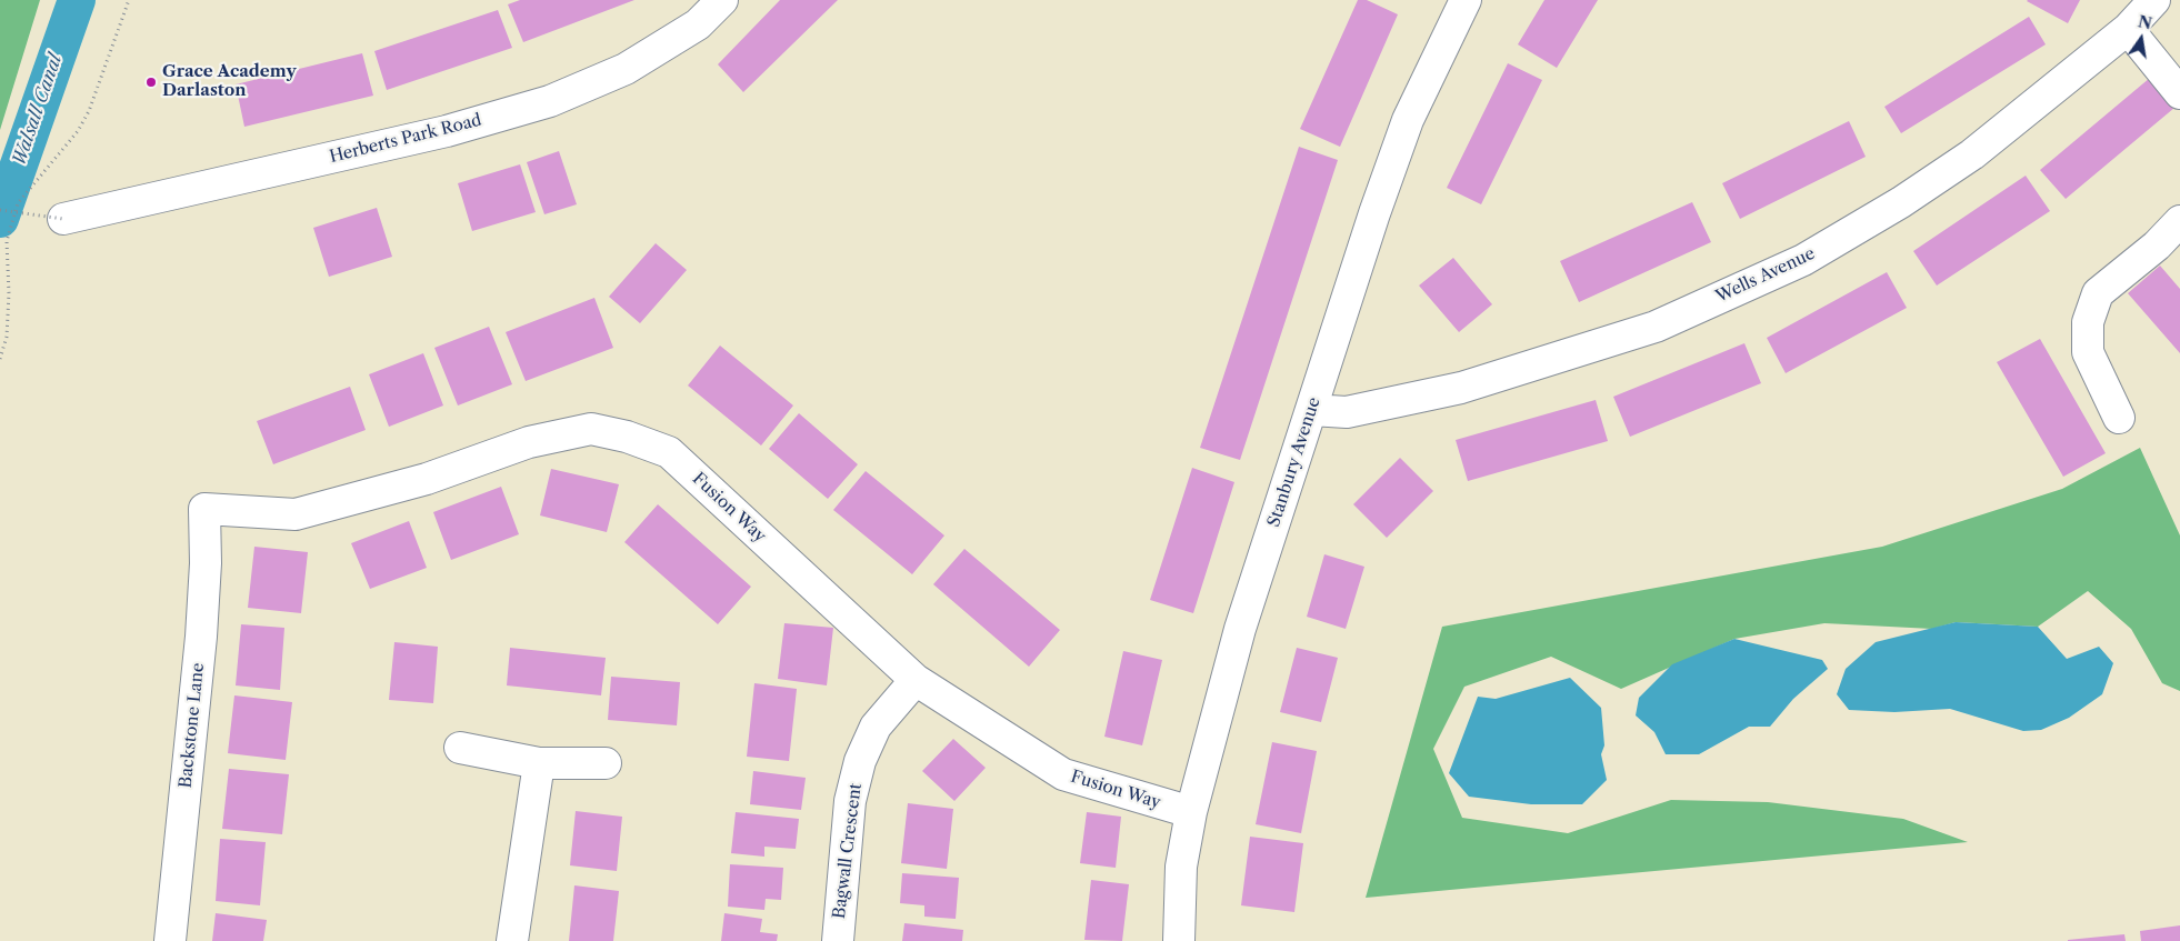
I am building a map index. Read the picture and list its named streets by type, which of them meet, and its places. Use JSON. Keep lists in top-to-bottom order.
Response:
{
  "streets": {
    "street": [
      "Herberts Park Road",
      "Wells Avenue",
      "Stanbury Avenue",
      "Fusion Way",
      "Backstone Lane",
      "Bagwall Crescent"
    ]
  },
  "crossings": [
    ["Wells Avenue", "Stanbury Avenue"],
    ["Stanbury Avenue", "Fusion Way"],
    ["Fusion Way", "Backstone Lane"],
    ["Fusion Way", "Bagwall Crescent"]
  ],
  "water": ["Walsall Canal"],
  "places": ["Grace Academy Darlaston"],
  "north": "top"
}
